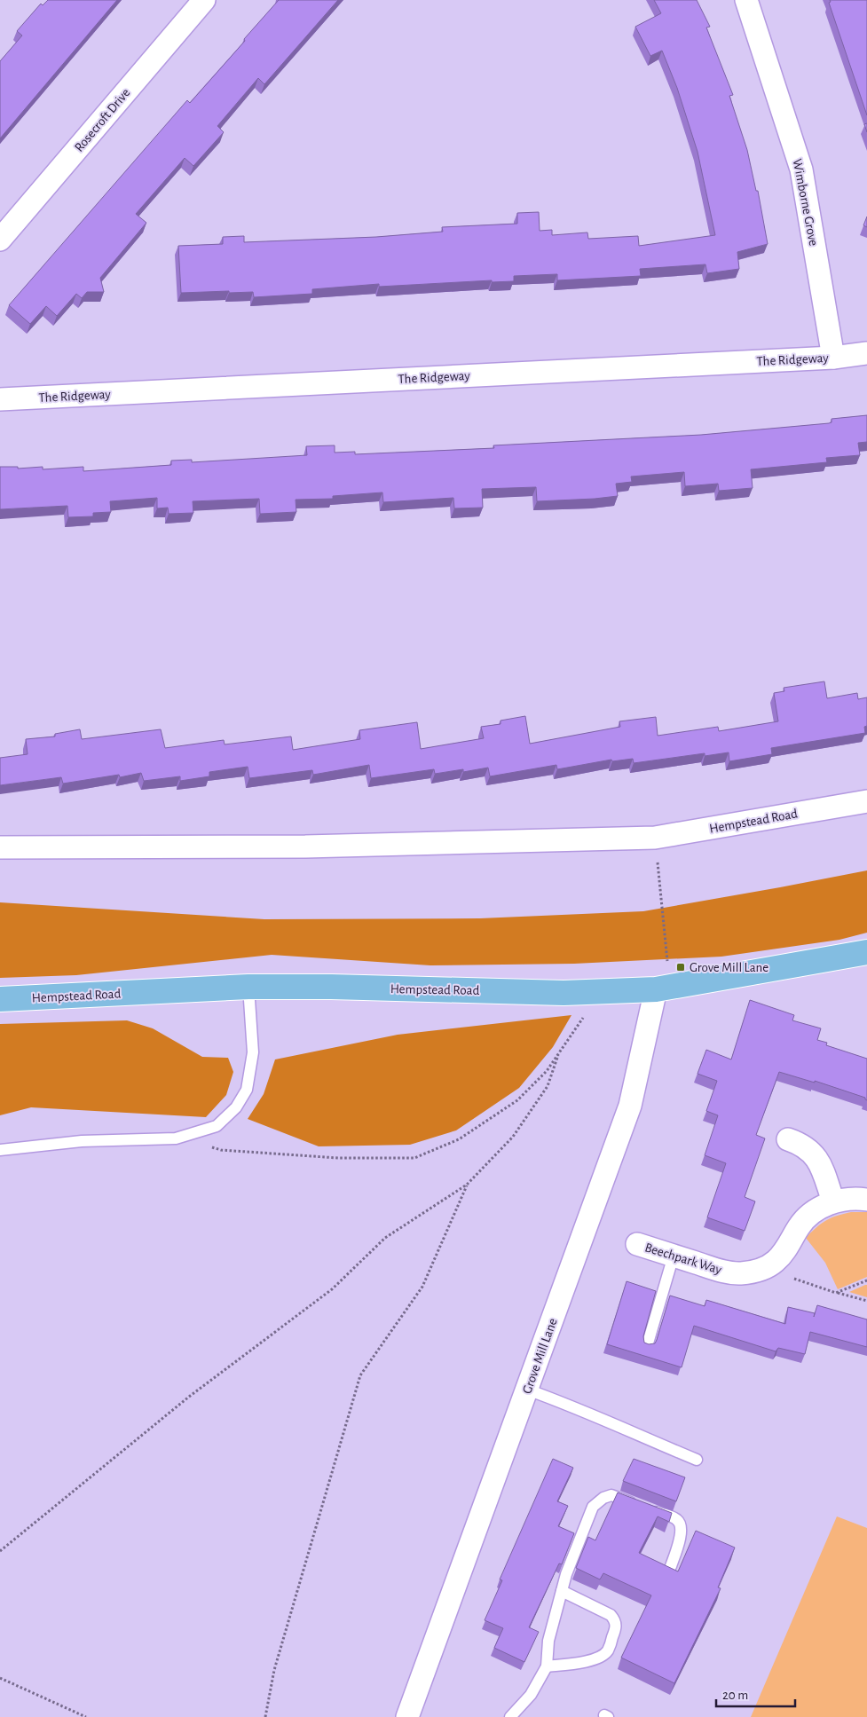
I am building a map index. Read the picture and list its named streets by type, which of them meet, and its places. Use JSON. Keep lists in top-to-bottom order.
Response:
{
  "streets": {
    "main road": ["Hempstead Road"],
    "street": [
      "Rosecroft Drive",
      "Wimborne Grove",
      "The Ridgeway",
      "Beechpark Way",
      "Grove Mill Lane"
    ]
  },
  "crossings": [
    ["Wimborne Grove", "The Ridgeway"],
    ["Hempstead Road", "Grove Mill Lane"]
  ],
  "places": {
    "transit": ["Grove Mill Lane"]
  },
  "scale_bar": "20 m"
}
